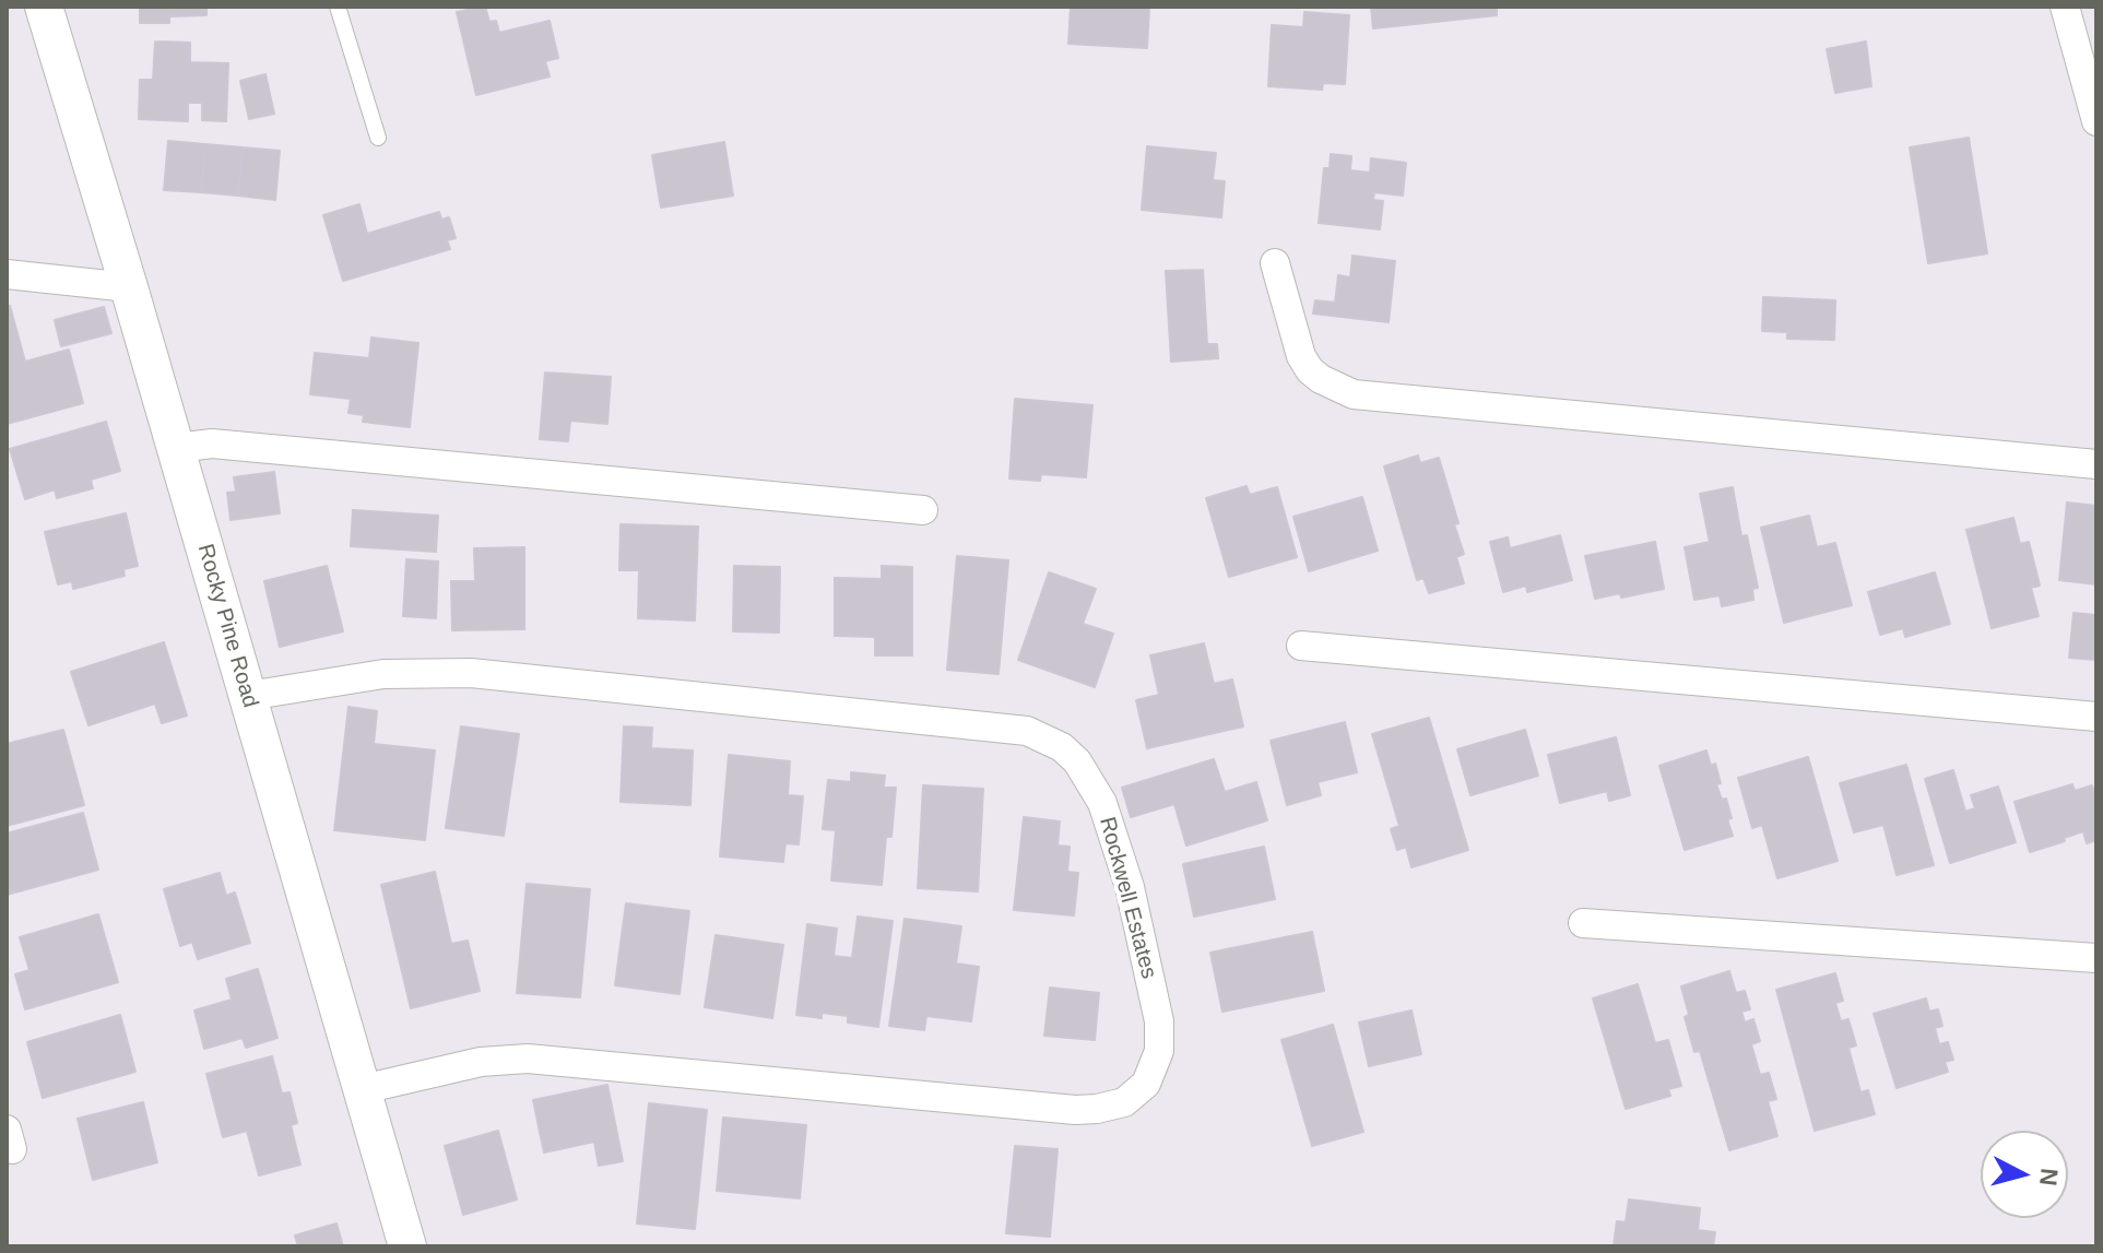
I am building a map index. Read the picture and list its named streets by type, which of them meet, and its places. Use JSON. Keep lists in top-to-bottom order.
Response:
{
  "streets": {
    "street": ["Rocky Pine Road", "Rockwell Estates"]
  },
  "crossings": [
    ["Rocky Pine Road", "Rockwell Estates"]
  ],
  "north": "right"
}
